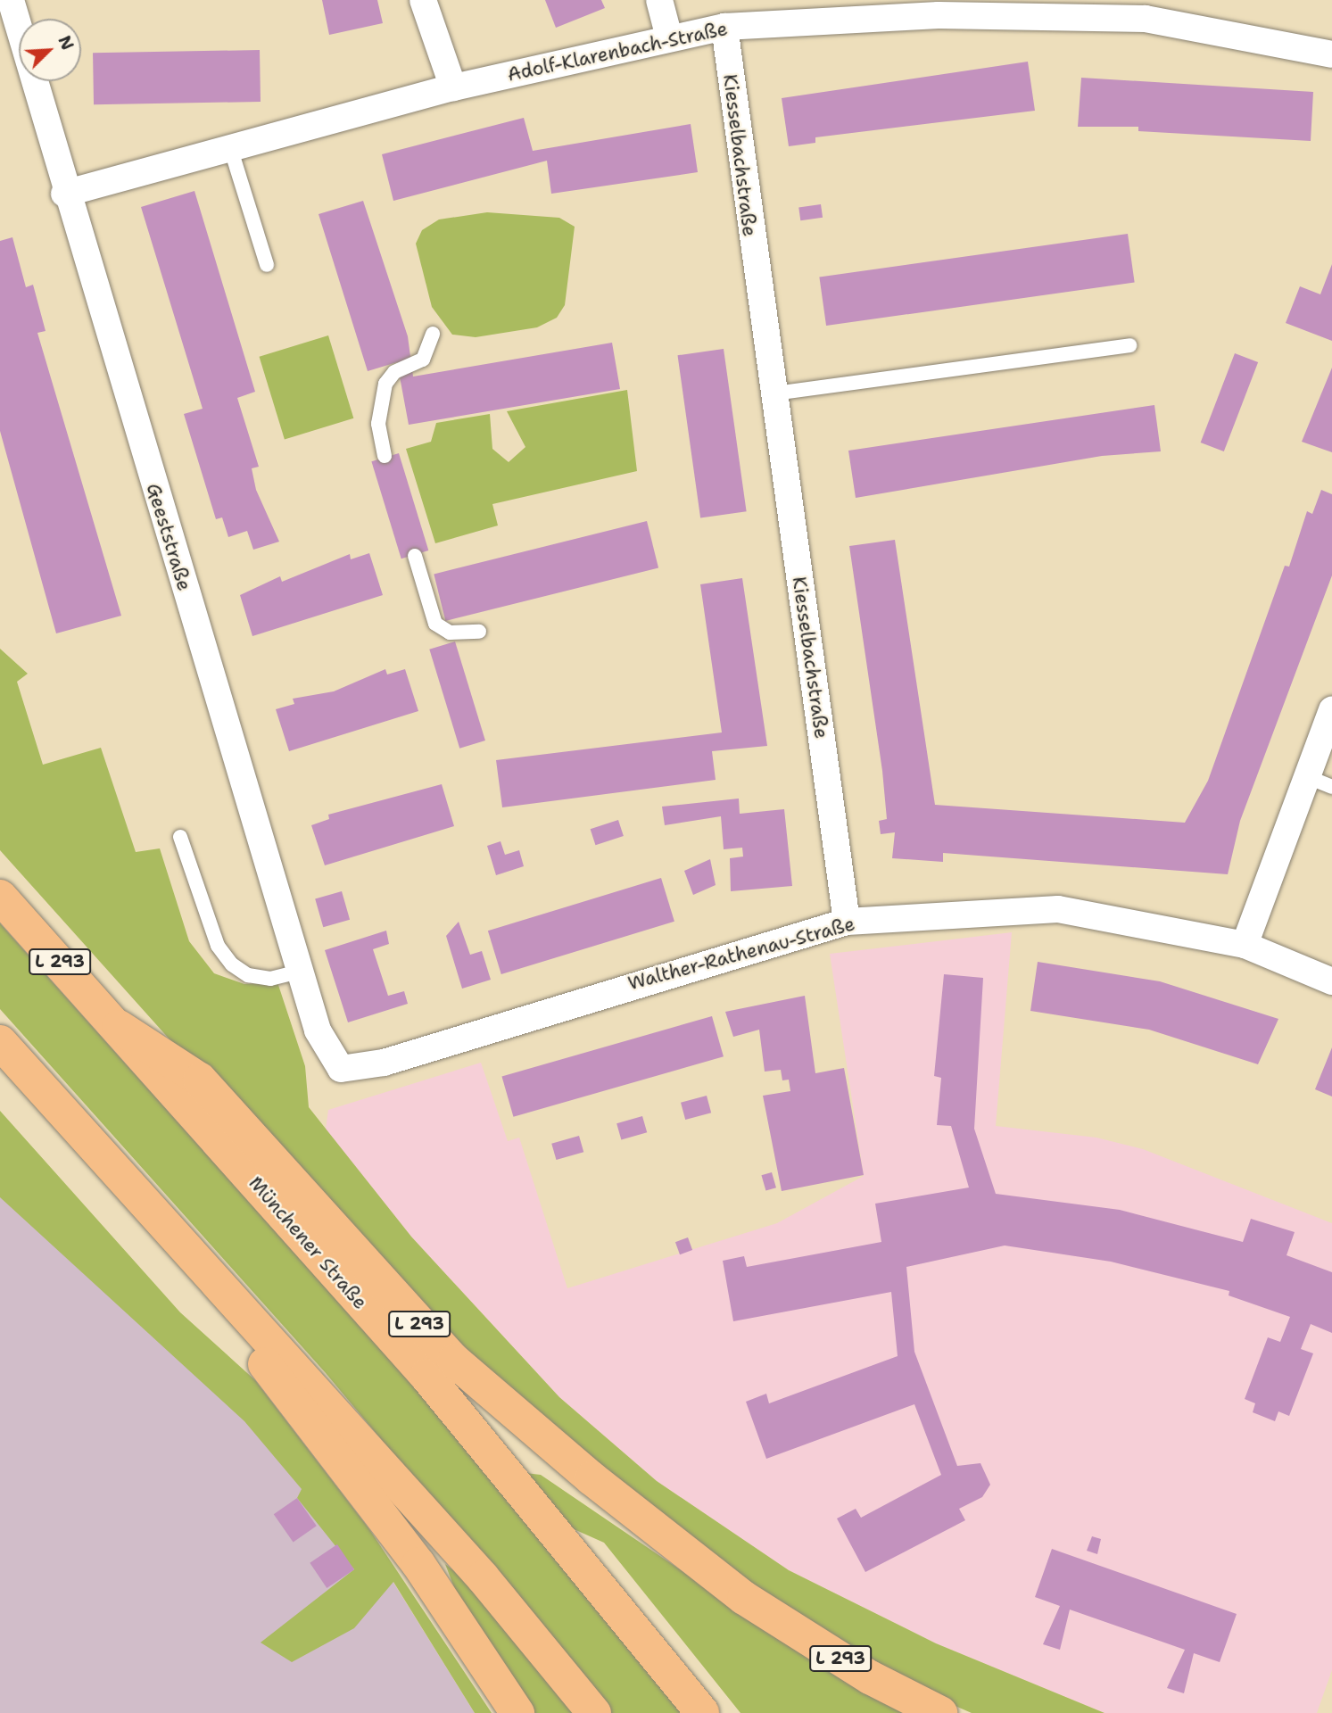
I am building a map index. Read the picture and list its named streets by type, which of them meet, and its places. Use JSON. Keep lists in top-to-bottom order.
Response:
{
  "streets": {
    "highway": ["L 293", "Münchener Straße"],
    "street": [
      "Adolf-Klarenbach-Straße",
      "Kiesselbachstraße",
      "Geeststraße",
      "Walther-Rathenau-Straße"
    ]
  },
  "crossings": [
    ["Adolf-Klarenbach-Straße", "Kiesselbachstraße"],
    ["Adolf-Klarenbach-Straße", "Geeststraße"],
    ["Kiesselbachstraße", "Walther-Rathenau-Straße"],
    ["Geeststraße", "Walther-Rathenau-Straße"],
    ["L 293", "Münchener Straße"]
  ],
  "north": "top right"
}
